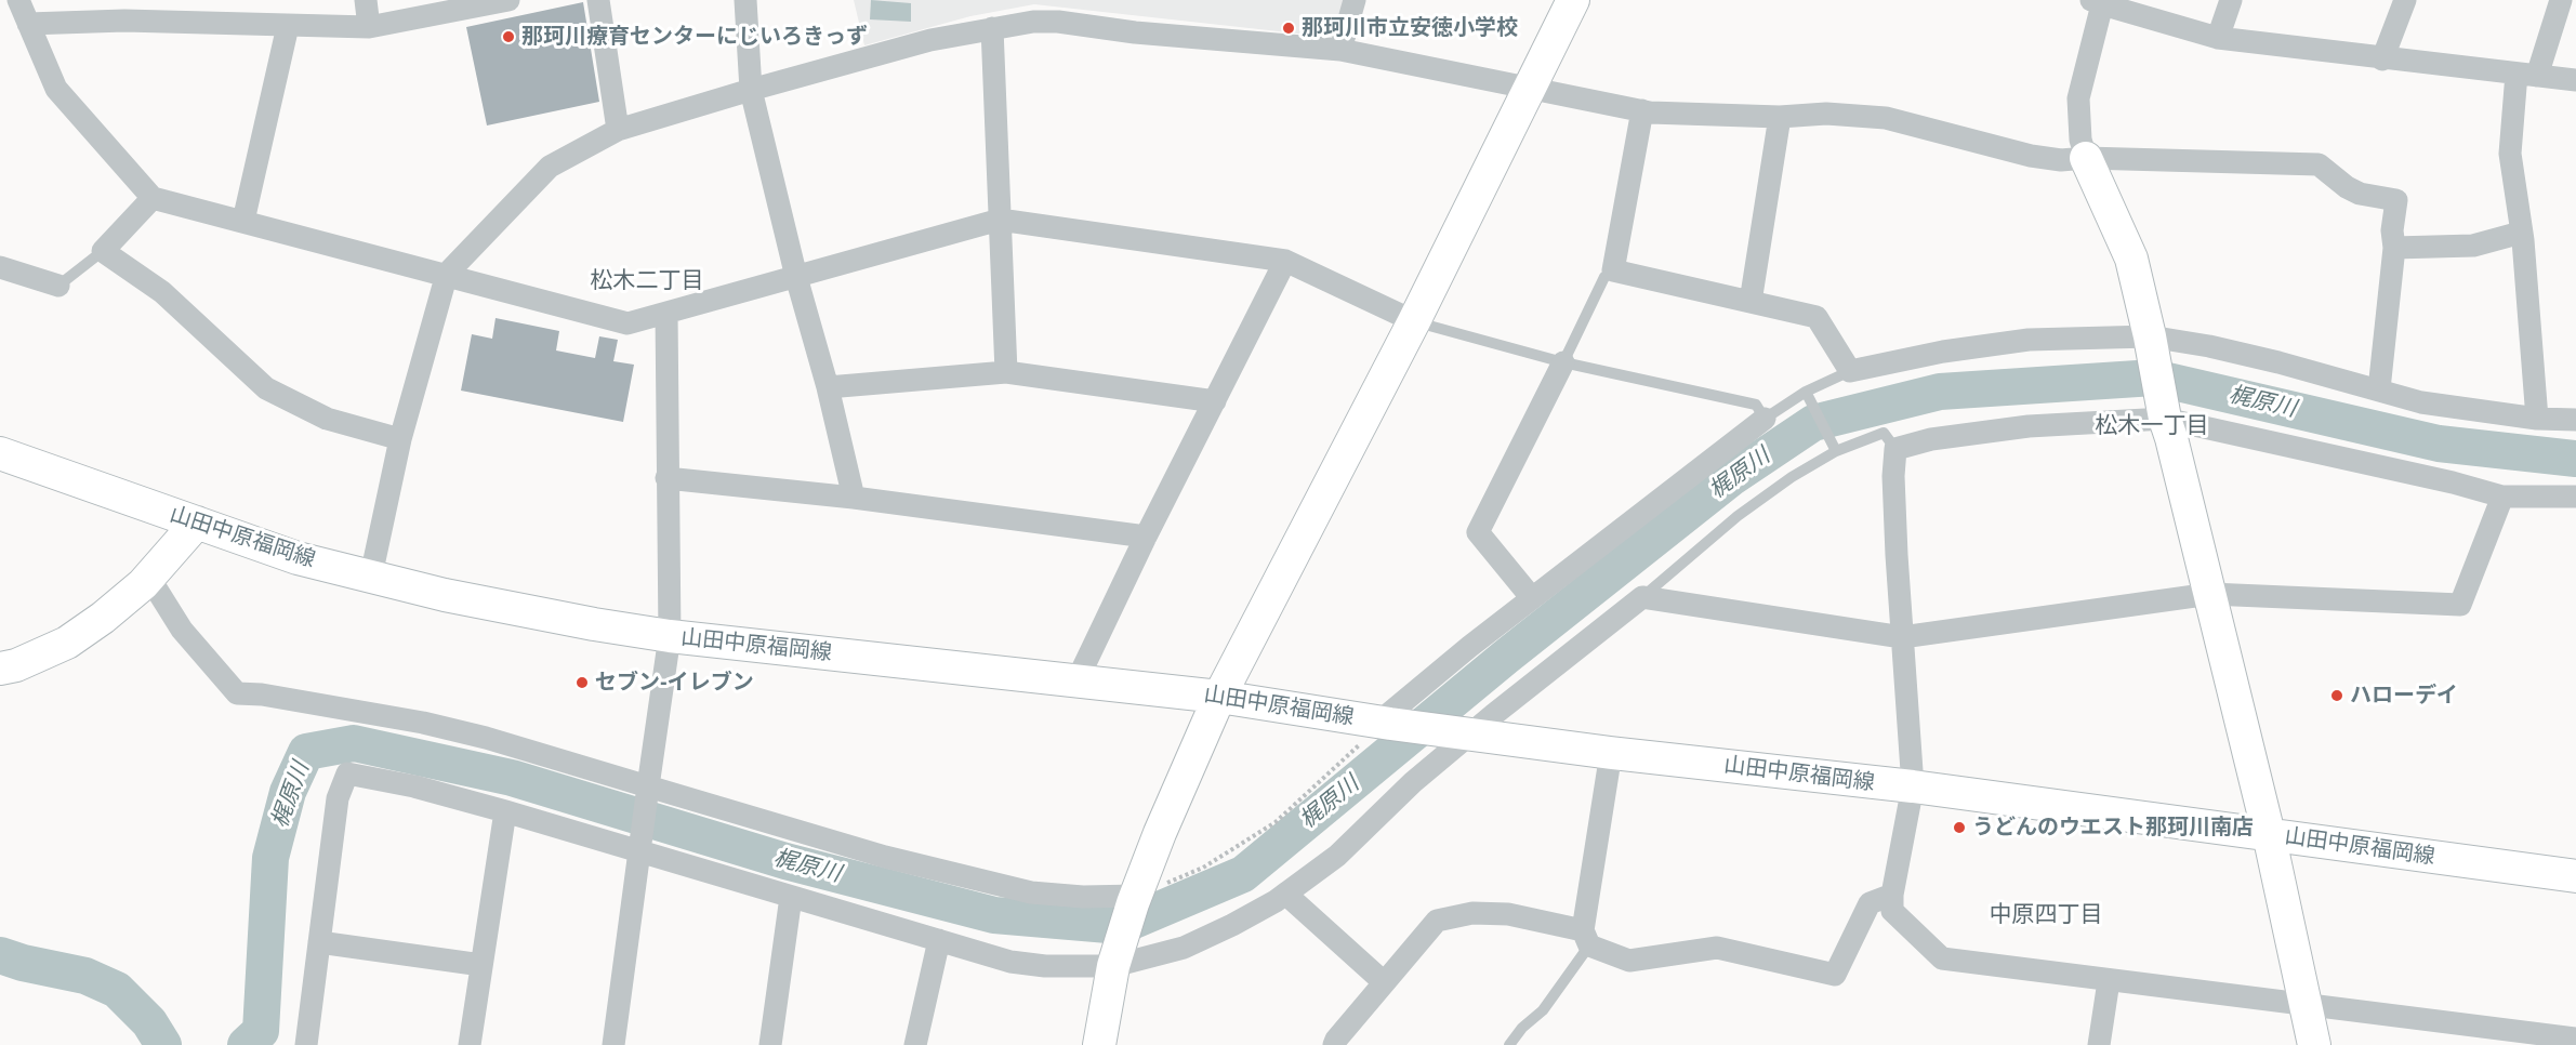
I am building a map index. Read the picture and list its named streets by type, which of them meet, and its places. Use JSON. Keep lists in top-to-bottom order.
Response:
{
  "streets": {
    "main road": ["山田中原福岡線"]
  },
  "districts": ["松木二丁目", "松木一丁目", "中原四丁目"],
  "water": ["梶原川"],
  "places": [
    "那珂川市立安徳小学校",
    "那珂川療育センターにじいろきっず",
    "セブン-イレブン",
    "ハローデイ",
    "うどんのウエスト那珂川南店"
  ]
}
